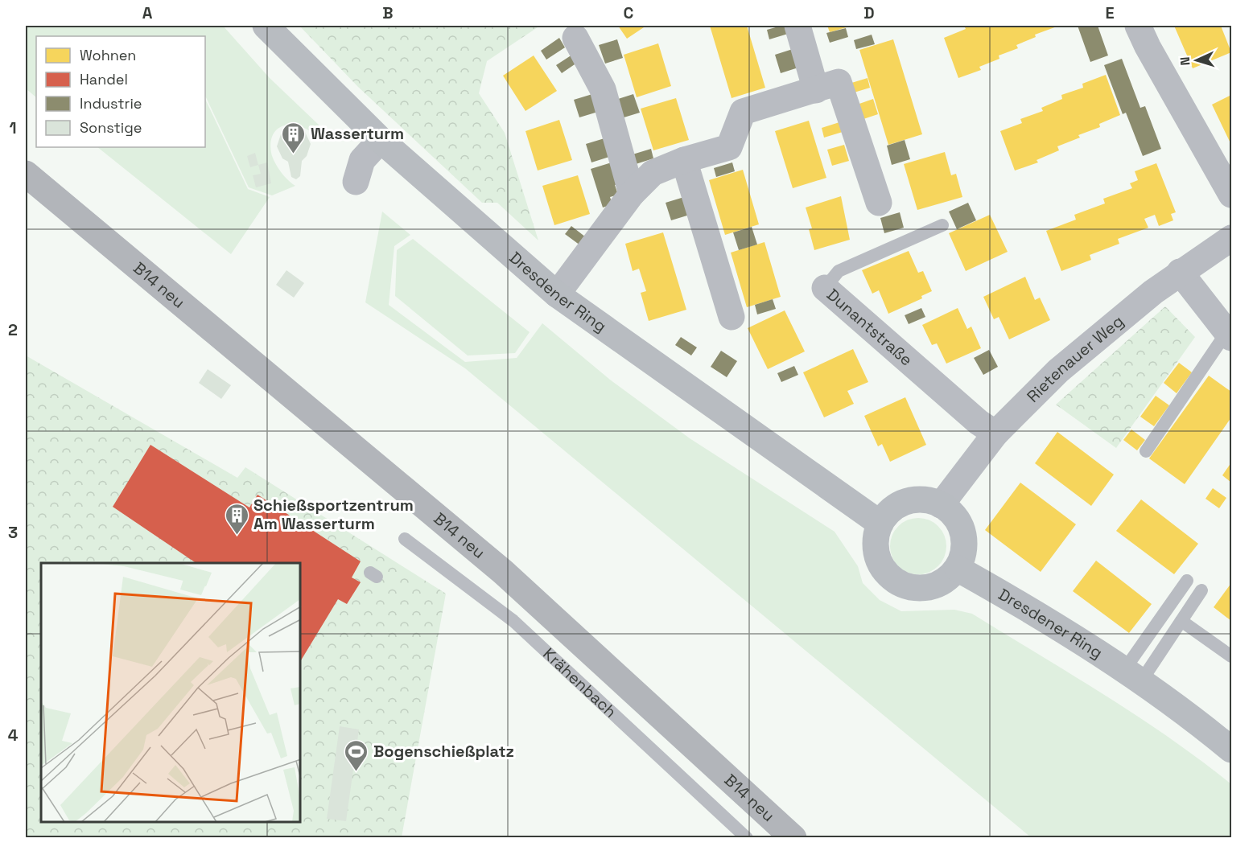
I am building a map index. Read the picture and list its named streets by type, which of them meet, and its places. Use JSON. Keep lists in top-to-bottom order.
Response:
{
  "streets": {
    "main road": ["B14 neu"],
    "street": ["Dresdener Ring", "Dunantstraße", "Rietenauer Weg"],
    "lane": ["Krähenbach"]
  },
  "crossings": [
    ["Dresdener Ring", "Rietenauer Weg"],
    ["Dunantstraße", "Rietenauer Weg"]
  ],
  "places": {
    "building": ["Wasserturm", "Schießsportzentrum Am Wasserturm"],
    "sports": ["Bogenschießplatz"]
  },
  "legend": [
    "Wohnen",
    "Handel",
    "Industrie",
    "Sonstige"
  ],
  "north": "left",
  "grid": {
    "columns": [
      "A",
      "B",
      "C",
      "D",
      "E"
    ],
    "rows": [
      "1",
      "2",
      "3",
      "4"
    ]
  }
}
